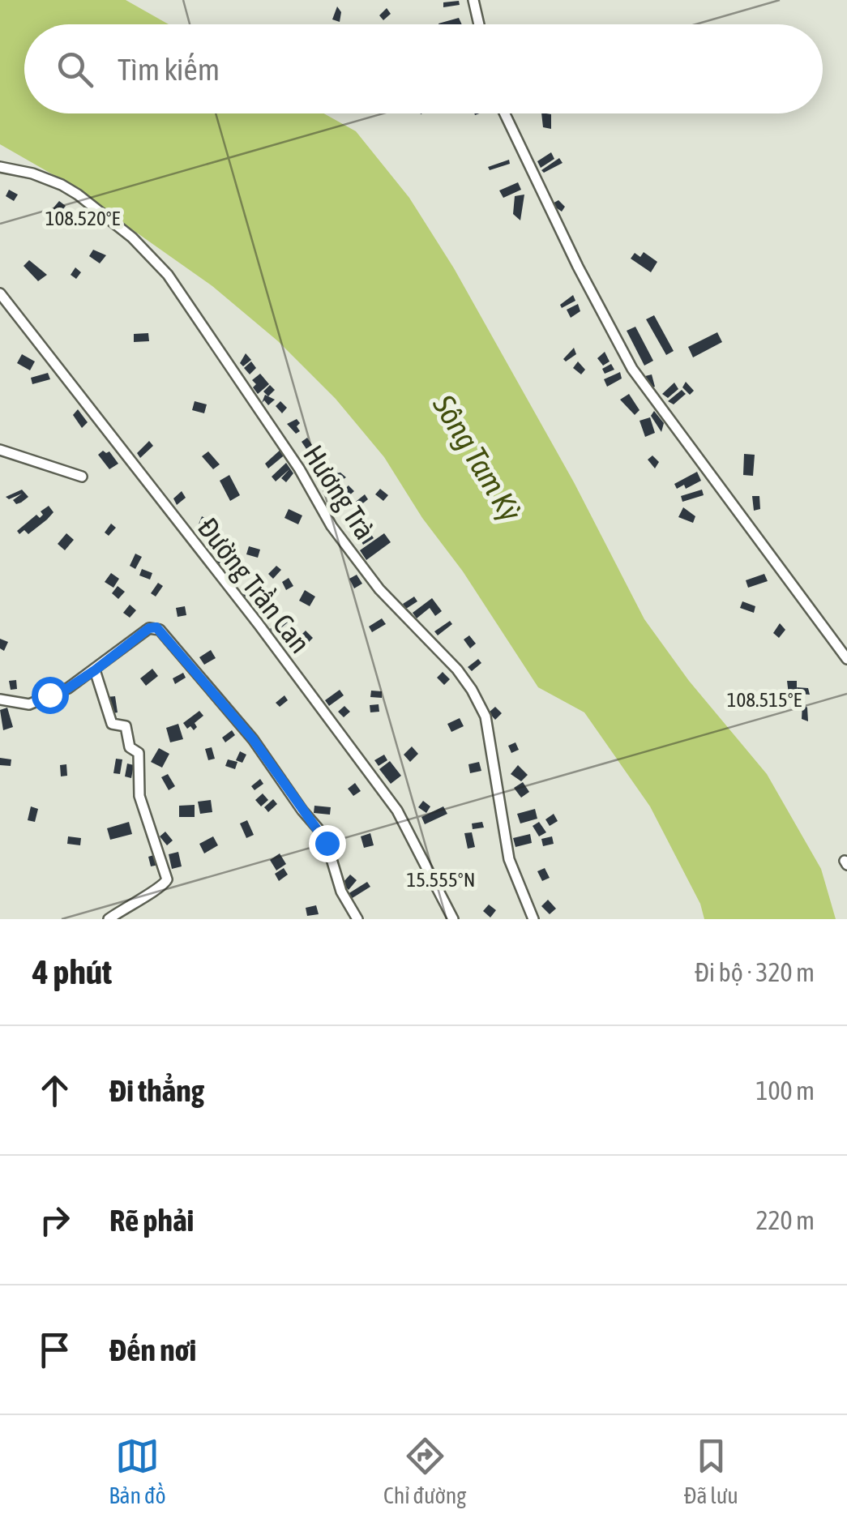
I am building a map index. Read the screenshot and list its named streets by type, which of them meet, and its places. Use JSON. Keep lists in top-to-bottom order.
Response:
{
  "streets": {
    "street": ["Hương Trà", "Đường Trần Can"]
  },
  "water": ["Sông Tam Kỳ"],
  "page": {
    "search": "Tìm kiếm",
    "heading": ["4 phút", "Đi bộ · 320 m"],
    "list": [
      ["Đi thẳng", "100 m"],
      ["Rẽ phải", "220 m"],
      "Đến nơi"
    ],
    "nav": ["Bản đồ", "Chỉ đường", "Đã lưu"]
  },
  "coordinates": ["108.520°E", "108.515°E", "15.555°N"]
}
